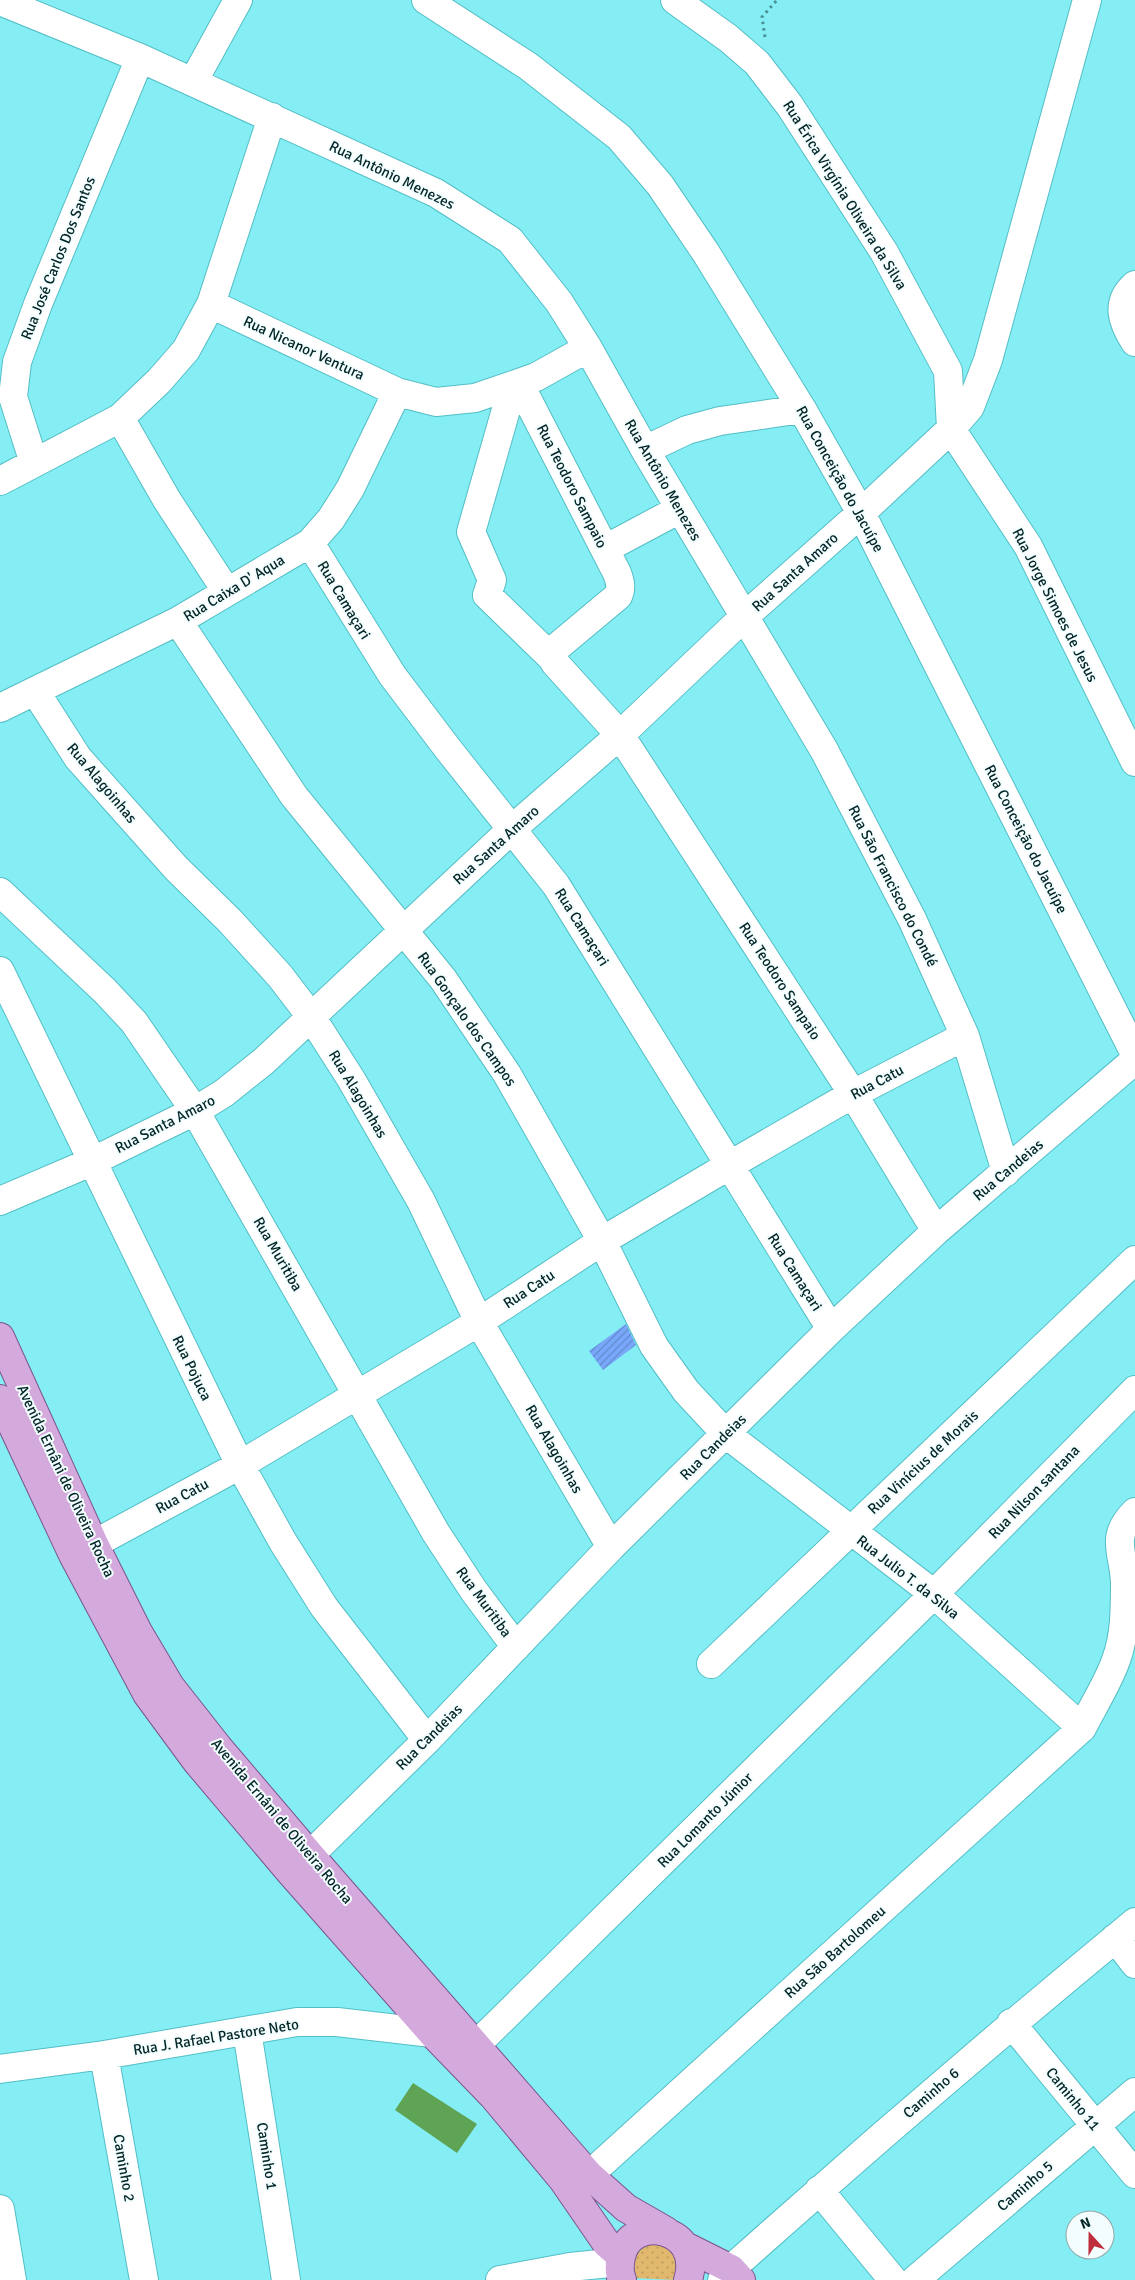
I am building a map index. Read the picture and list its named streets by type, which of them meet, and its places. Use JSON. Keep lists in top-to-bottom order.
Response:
{
  "streets": {
    "main road": ["Avenida Ernâni de Oliveira Rocha"],
    "street": [
      "Rua Antônio Menezes",
      "Rua Érica Virgínia Oliveira da Silva",
      "Rua José Carlos Dos Santos",
      "Rua Nicanor Ventura",
      "Rua Conceição do Jacuípe",
      "Rua Teodoro Sampaio",
      "Rua Santa Amaro",
      "Rua Caixa D' Aqua",
      "Rua Camaçari",
      "Rua Jorge Simoes de Jesus",
      "Rua Alagoinhas",
      "Rua São Francisco do Condé",
      "Rua Gonçalo dos Campos",
      "Rua Catu",
      "Rua Candeias",
      "Rua Muritiba",
      "Rua Pojuca",
      "Rua Vinícius de Morais",
      "Rua Nilson santana",
      "Rua Julio T. da Silva",
      "Rua Lomanto Júnior",
      "Rua São Bartolomeu",
      "Rua J. Rafael Pastore Neto",
      "Caminho 6",
      "Caminho 11",
      "Caminho 1",
      "Caminho 2",
      "Caminho 5"
    ]
  },
  "crossings": [
    ["Rua Antônio Menezes", "Rua José Carlos Dos Santos"],
    ["Rua Antônio Menezes", "Rua Nicanor Ventura"],
    ["Rua Antônio Menezes", "Rua Santa Amaro"],
    ["Rua Antônio Menezes", "Rua São Francisco do Condé"],
    ["Rua Érica Virgínia Oliveira da Silva", "Rua Santa Amaro"],
    ["Rua Érica Virgínia Oliveira da Silva", "Rua Jorge Simoes de Jesus"],
    ["Rua Nicanor Ventura", "Rua Teodoro Sampaio"],
    ["Rua Nicanor Ventura", "Rua Caixa D' Aqua"],
    ["Rua Conceição do Jacuípe", "Rua Santa Amaro"],
    ["Rua Teodoro Sampaio", "Rua Santa Amaro"],
    ["Rua Teodoro Sampaio", "Rua Catu"],
    ["Rua Teodoro Sampaio", "Rua Candeias"],
    ["Rua Santa Amaro", "Rua Camaçari"],
    ["Rua Santa Amaro", "Rua Jorge Simoes de Jesus"],
    ["Rua Santa Amaro", "Rua Alagoinhas"],
    ["Rua Santa Amaro", "Rua São Francisco do Condé"],
    ["Rua Santa Amaro", "Rua Gonçalo dos Campos"],
    ["Rua Santa Amaro", "Rua Muritiba"],
    ["Rua Santa Amaro", "Rua Pojuca"],
    ["Rua Caixa D' Aqua", "Rua Camaçari"],
    ["Rua Caixa D' Aqua", "Rua Alagoinhas"],
    ["Rua Caixa D' Aqua", "Rua Gonçalo dos Campos"],
    ["Rua Camaçari", "Rua Catu"],
    ["Rua Camaçari", "Rua Candeias"],
    ["Rua Alagoinhas", "Rua Catu"],
    ["Rua Alagoinhas", "Rua Candeias"],
    ["Rua São Francisco do Condé", "Rua Catu"],
    ["Rua São Francisco do Condé", "Rua Candeias"],
    ["Rua Gonçalo dos Campos", "Rua Catu"],
    ["Rua Gonçalo dos Campos", "Rua Candeias"],
    ["Rua Gonçalo dos Campos", "Rua Julio T. da Silva"],
    ["Rua Catu", "Rua Muritiba"],
    ["Rua Catu", "Rua Pojuca"],
    ["Rua Catu", "Avenida Ernâni de Oliveira Rocha"],
    ["Rua Candeias", "Rua Muritiba"],
    ["Rua Candeias", "Rua Pojuca"],
    ["Rua Candeias", "Avenida Ernâni de Oliveira Rocha"],
    ["Rua Candeias", "Rua Julio T. da Silva"],
    ["Rua Vinícius de Morais", "Rua Julio T. da Silva"],
    ["Avenida Ernâni de Oliveira Rocha", "Rua Lomanto Júnior"],
    ["Avenida Ernâni de Oliveira Rocha", "Rua São Bartolomeu"],
    ["Avenida Ernâni de Oliveira Rocha", "Rua J. Rafael Pastore Neto"],
    ["Avenida Ernâni de Oliveira Rocha", "Caminho 6"],
    ["Rua Nilson santana", "Rua Julio T. da Silva"],
    ["Rua Nilson santana", "Rua Lomanto Júnior"],
    ["Rua Julio T. da Silva", "Rua Lomanto Júnior"],
    ["Rua Julio T. da Silva", "Rua São Bartolomeu"],
    ["Rua J. Rafael Pastore Neto", "Caminho 1"],
    ["Rua J. Rafael Pastore Neto", "Caminho 2"],
    ["Caminho 6", "Caminho 11"],
    ["Caminho 11", "Caminho 5"]
  ],
  "north": "top"
}
